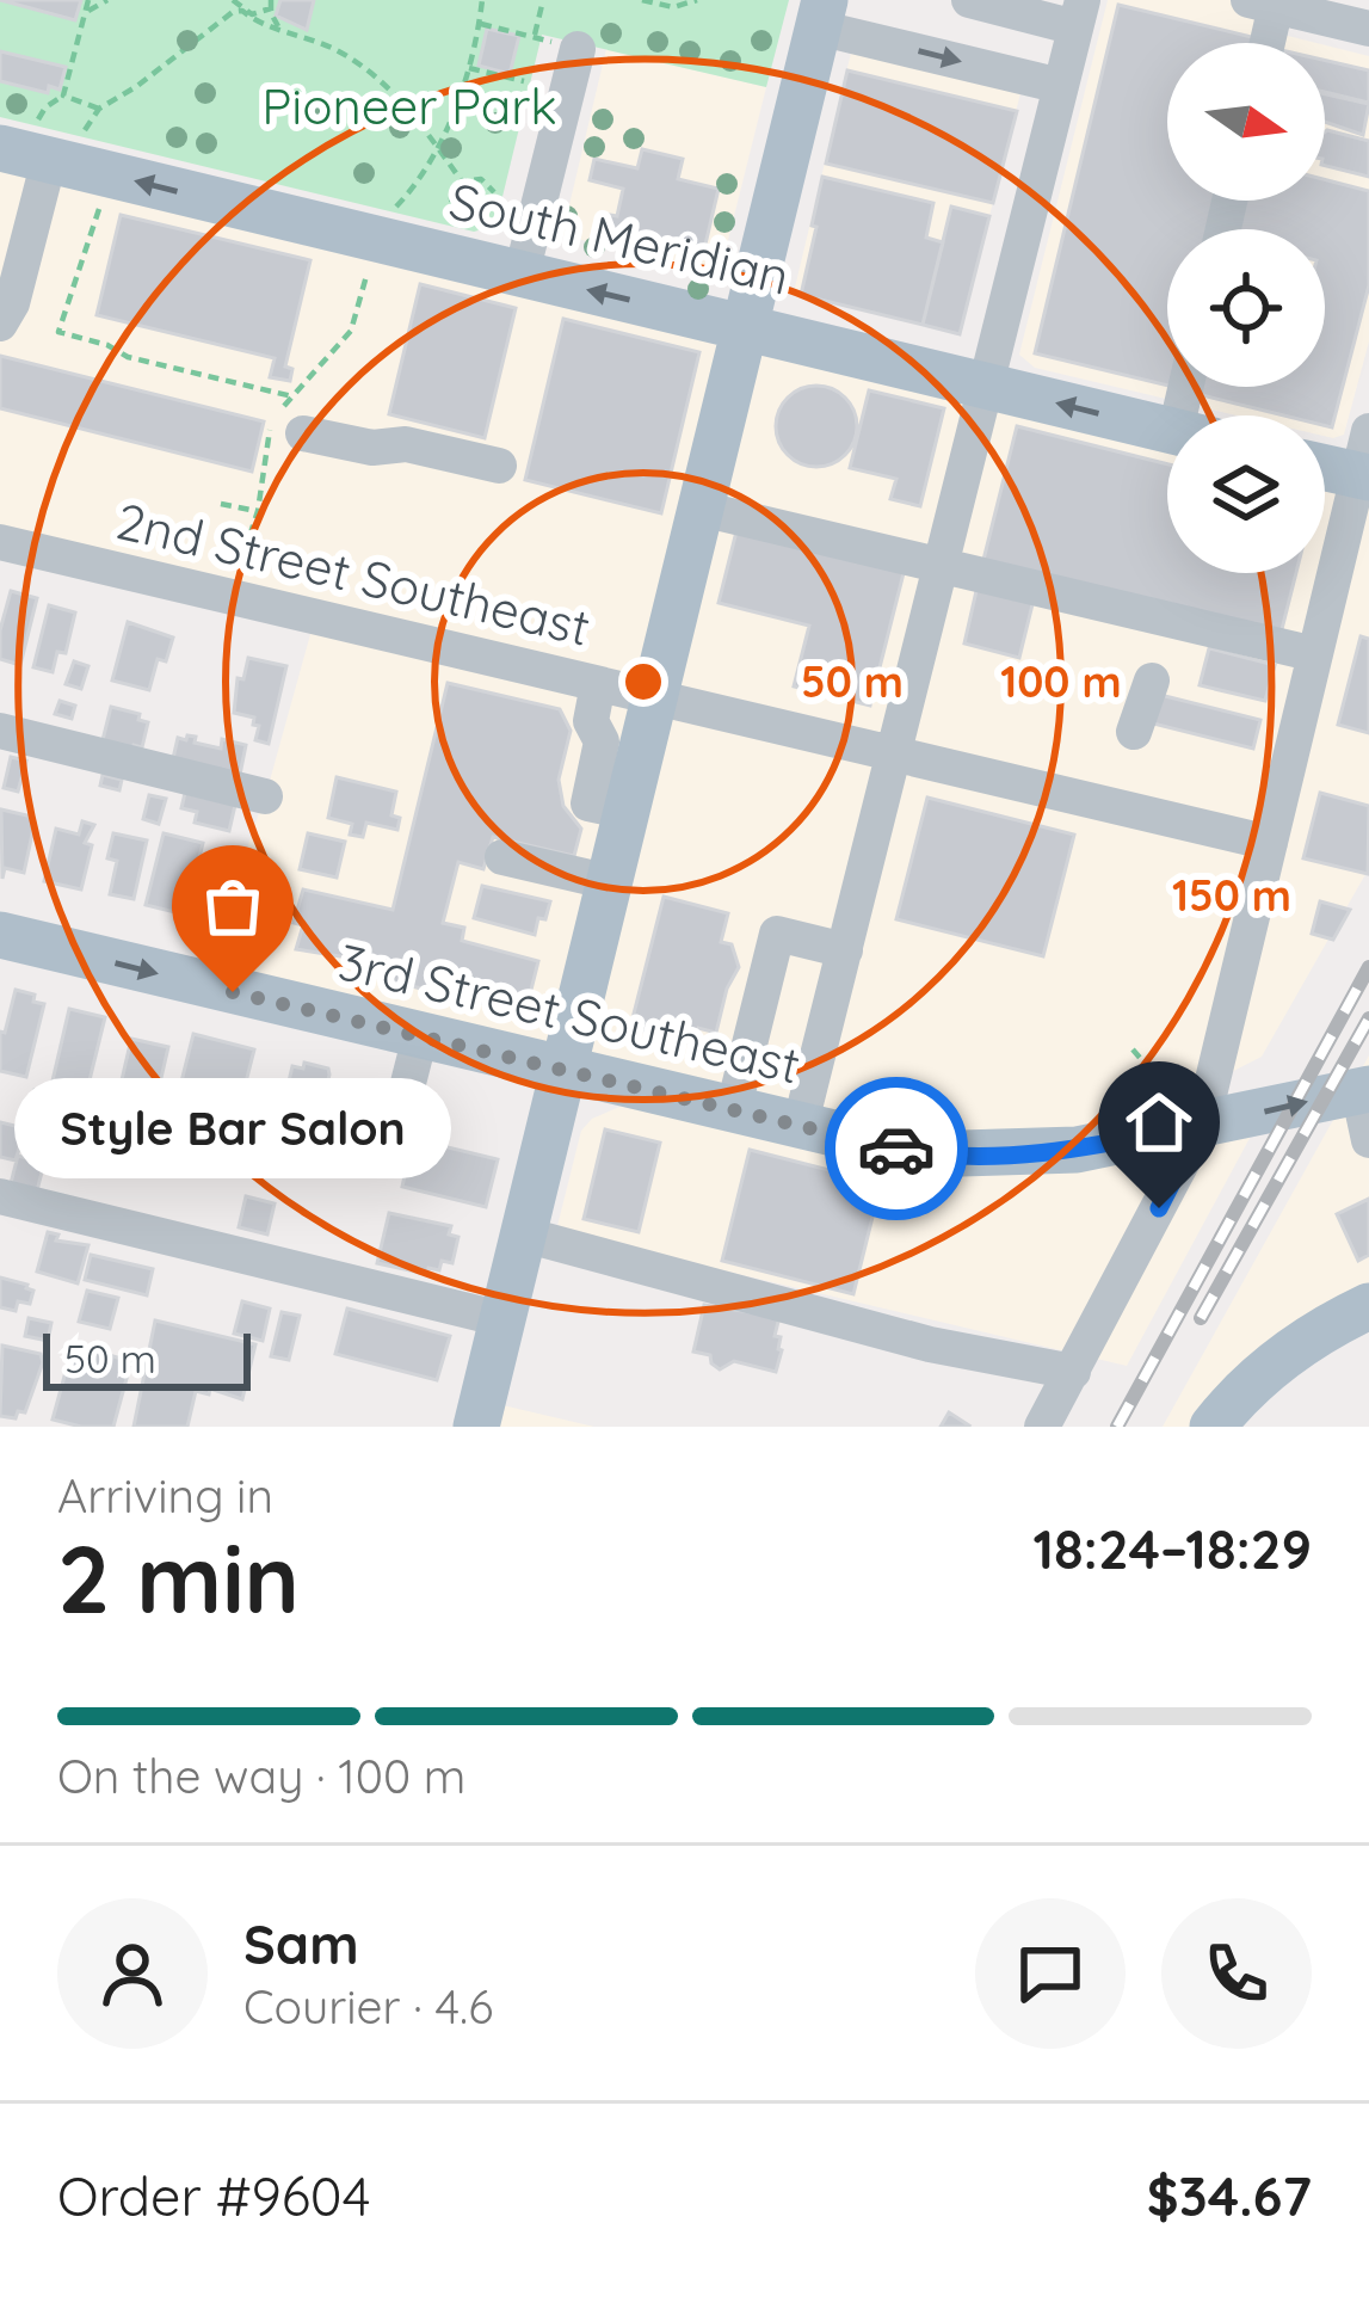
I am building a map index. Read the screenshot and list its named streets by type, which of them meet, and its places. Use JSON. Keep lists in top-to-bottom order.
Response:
{
  "streets": {
    "main road": ["South Meridian", "3rd Street Southeast"],
    "street": ["2nd Street Southeast"]
  },
  "one_way": ["South Meridian", "3rd Street Southeast"],
  "parks": ["Pioneer Park"],
  "places": ["Style Bar Salon"],
  "scale_bar": "50 m",
  "north": "right",
  "page": {
    "bubble": "Style Bar Salon",
    "scale": "50 m",
    "heading": ["2 min", "Arriving in", "18:24–18:29"],
    "panel": [
      "Sam",
      "Courier · 4.6",
      "Order #9604",
      "$34.67"
    ],
    "bar": "On the way · 100 m"
  },
  "rings": ["50 m", "100 m", "150 m"]
}
